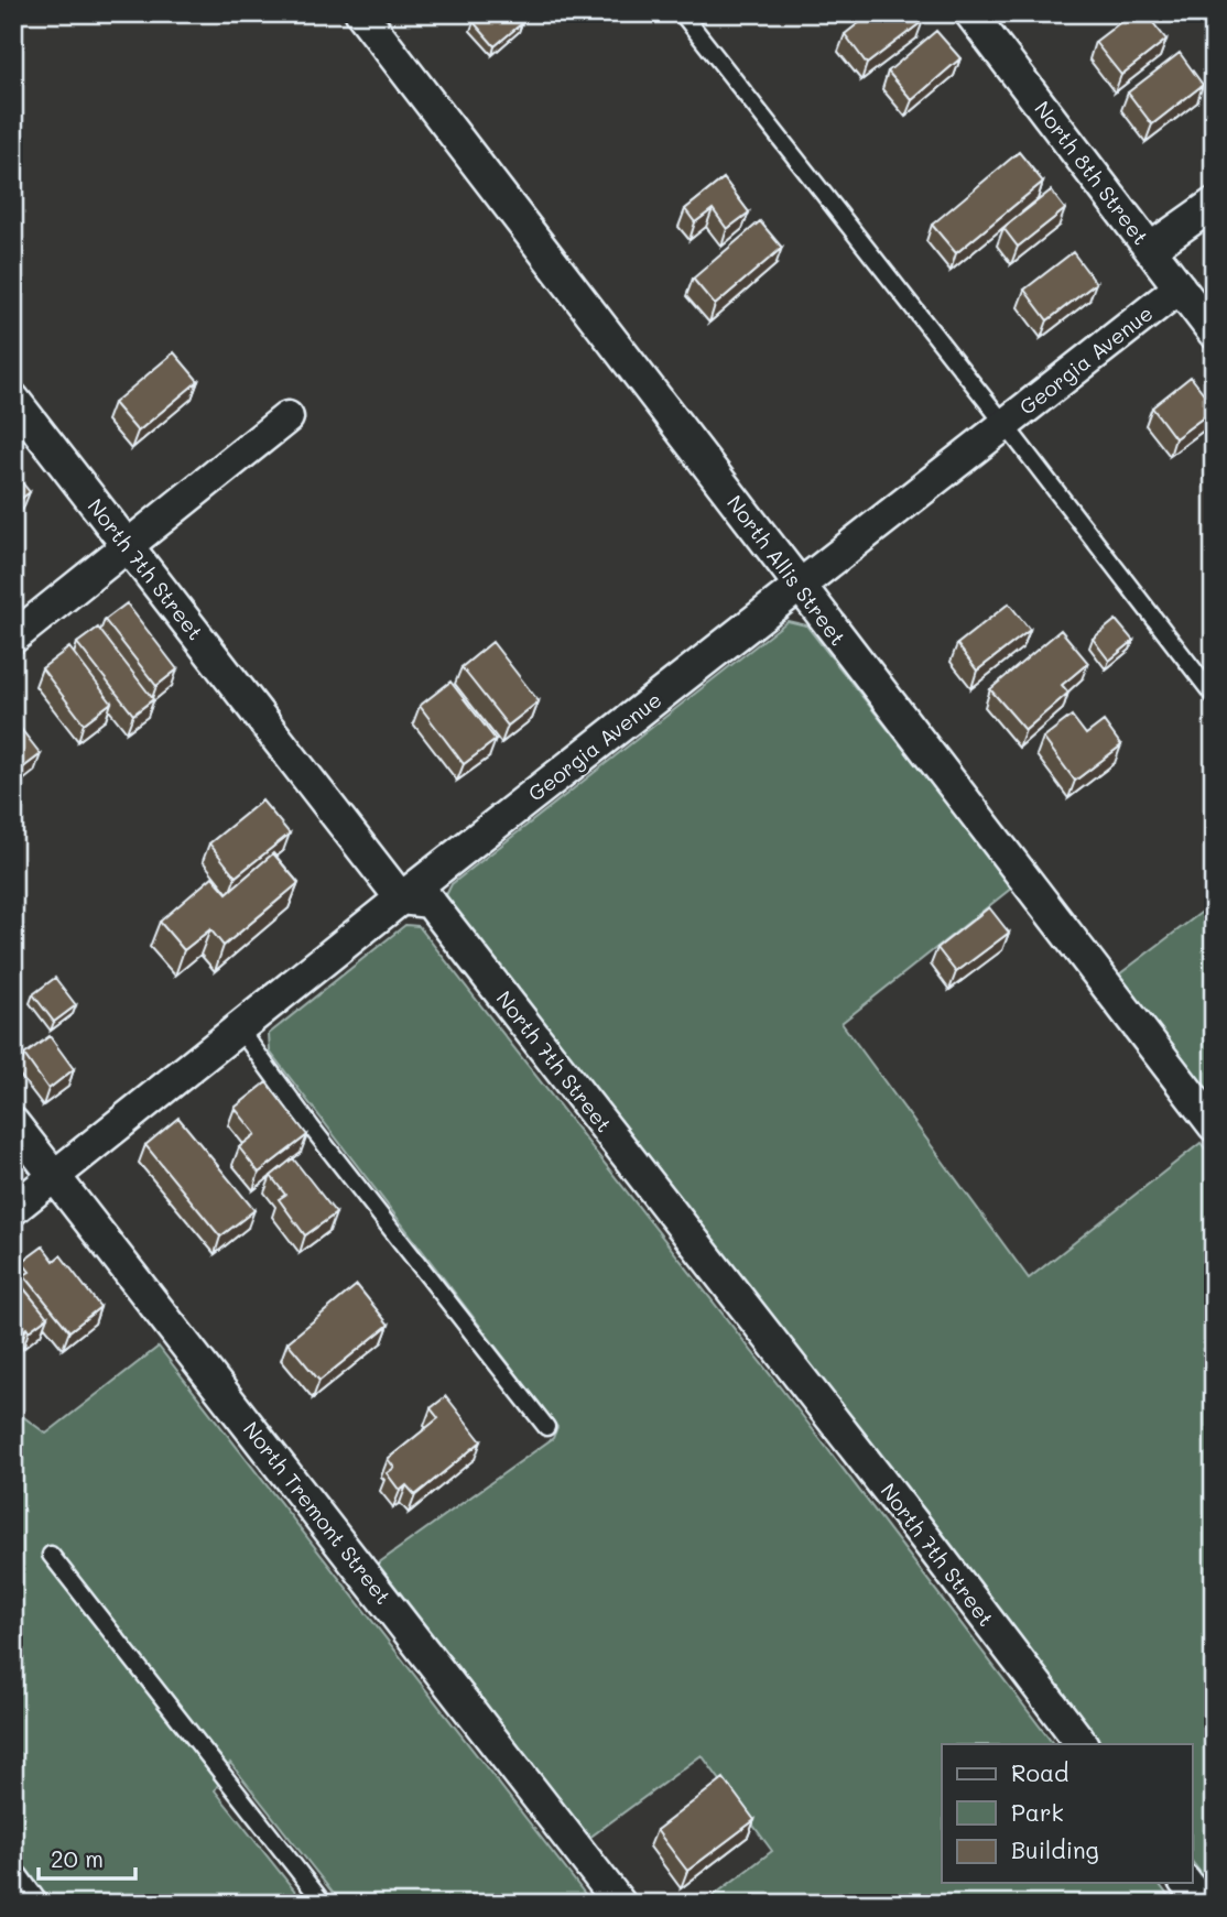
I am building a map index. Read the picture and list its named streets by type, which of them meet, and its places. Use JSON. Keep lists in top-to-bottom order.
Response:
{
  "streets": {
    "street": [
      "North 8th Street",
      "Georgia Avenue",
      "North 7th Street",
      "North Allis Street",
      "North Tremont Street"
    ]
  },
  "crossings": [
    ["North 8th Street", "Georgia Avenue"],
    ["Georgia Avenue", "North 7th Street"],
    ["Georgia Avenue", "North Allis Street"],
    ["Georgia Avenue", "North Tremont Street"]
  ],
  "legend": ["Road", "Park", "Building"],
  "scale_bar": "20 m"
}
